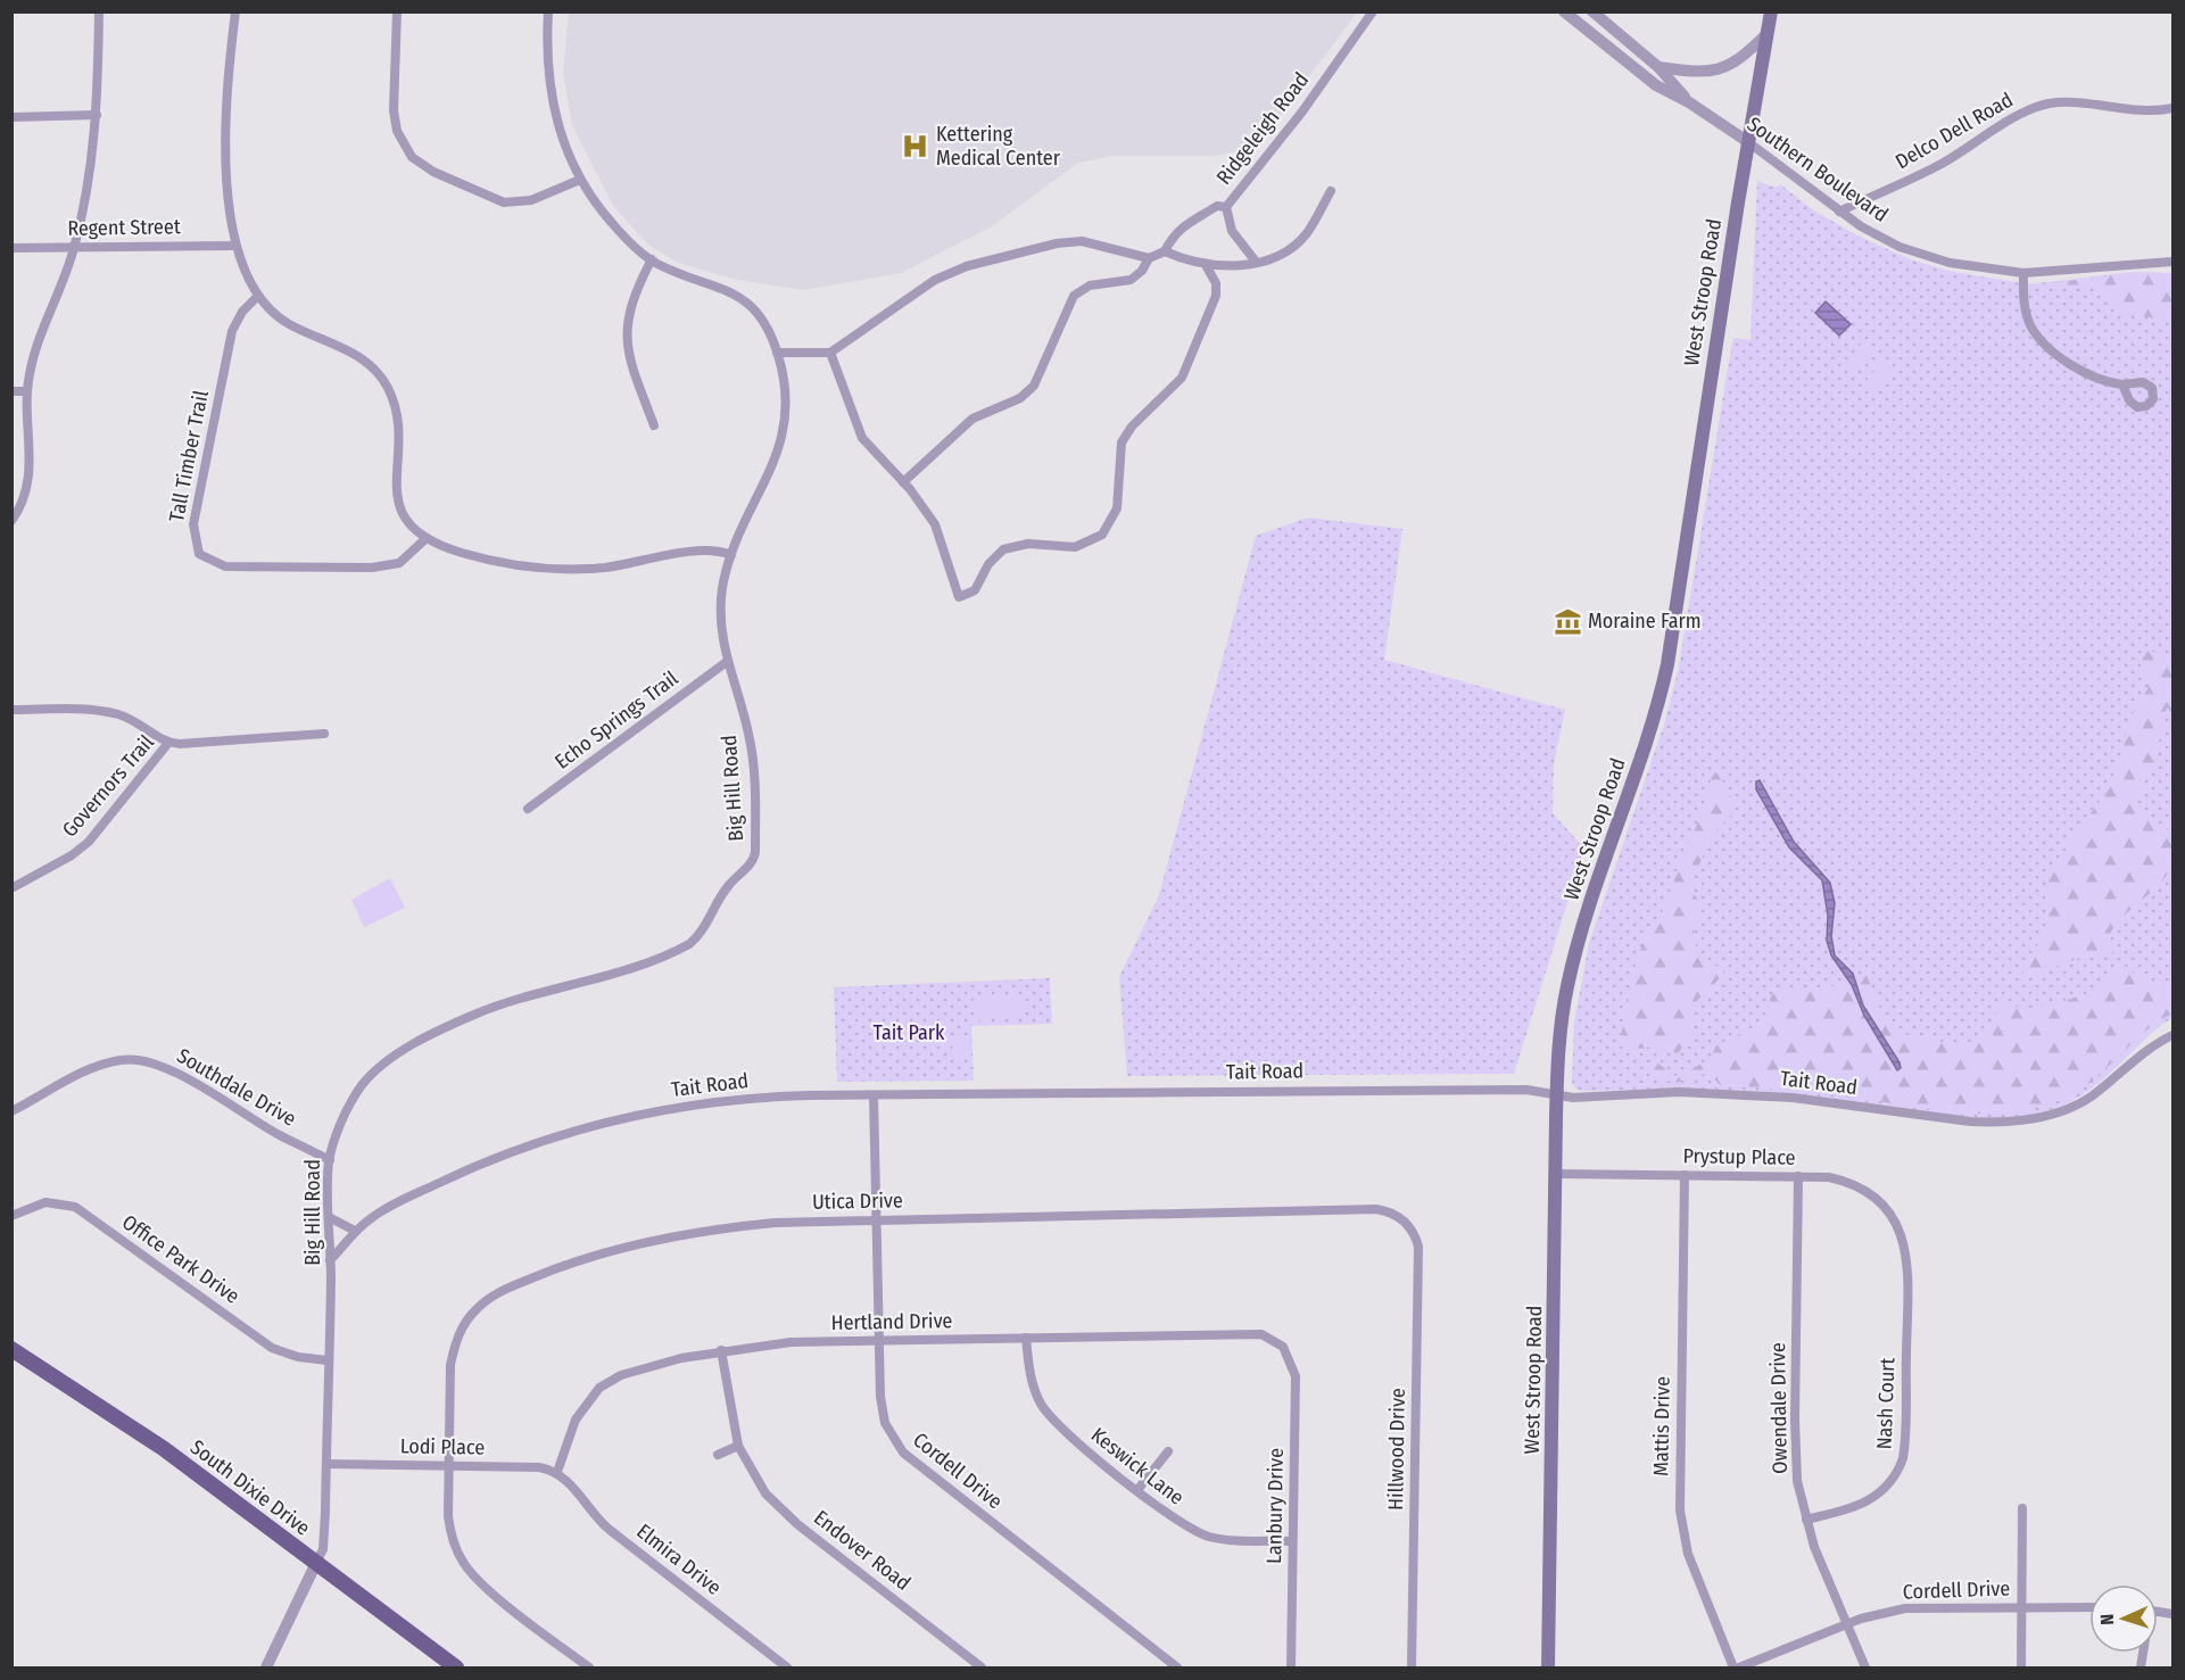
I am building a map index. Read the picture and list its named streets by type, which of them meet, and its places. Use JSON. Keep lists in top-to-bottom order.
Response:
{
  "streets": {
    "main road": ["West Stroop Road", "South Dixie Drive"],
    "street": [
      "Ridgeleigh Road",
      "Delco Dell Road",
      "Southern Boulevard",
      "Regent Street",
      "Tall Timber Trail",
      "Echo Springs Trail",
      "Governors Trail",
      "Big Hill Road",
      "Tait Road",
      "Southdale Drive",
      "Prystup Place",
      "Utica Drive",
      "Office Park Drive",
      "Hertland Drive",
      "Nash Court",
      "Owendale Drive",
      "Mattis Drive",
      "Lodi Place",
      "Hillwood Drive",
      "Keswick Lane",
      "Cordell Drive",
      "Lanbury Drive",
      "Endover Road",
      "Elmira Drive"
    ]
  },
  "crossings": [
    ["Delco Dell Road", "Southern Boulevard"],
    ["Southern Boulevard", "West Stroop Road"],
    ["West Stroop Road", "Tait Road"],
    ["West Stroop Road", "Prystup Place"],
    ["Echo Springs Trail", "Big Hill Road"],
    ["Big Hill Road", "Tait Road"],
    ["Big Hill Road", "Southdale Drive"],
    ["Big Hill Road", "Office Park Drive"],
    ["Big Hill Road", "Lodi Place"],
    ["Big Hill Road", "South Dixie Drive"],
    ["Tait Road", "Cordell Drive"],
    ["Prystup Place", "Nash Court"],
    ["Prystup Place", "Owendale Drive"],
    ["Prystup Place", "Mattis Drive"],
    ["Utica Drive", "Lodi Place"],
    ["Utica Drive", "Hillwood Drive"],
    ["Utica Drive", "Cordell Drive"],
    ["Hertland Drive", "Lodi Place"],
    ["Hertland Drive", "Keswick Lane"],
    ["Hertland Drive", "Cordell Drive"],
    ["Hertland Drive", "Lanbury Drive"],
    ["Hertland Drive", "Endover Road"],
    ["Hertland Drive", "Elmira Drive"],
    ["Nash Court", "Owendale Drive"],
    ["Owendale Drive", "Cordell Drive"],
    ["Lodi Place", "Elmira Drive"],
    ["Keswick Lane", "Lanbury Drive"]
  ],
  "parks": ["Tait Park"],
  "places": {
    "hospital": ["Kettering Medical Center"],
    "museum": ["Moraine Farm"]
  },
  "north": "left"
}
